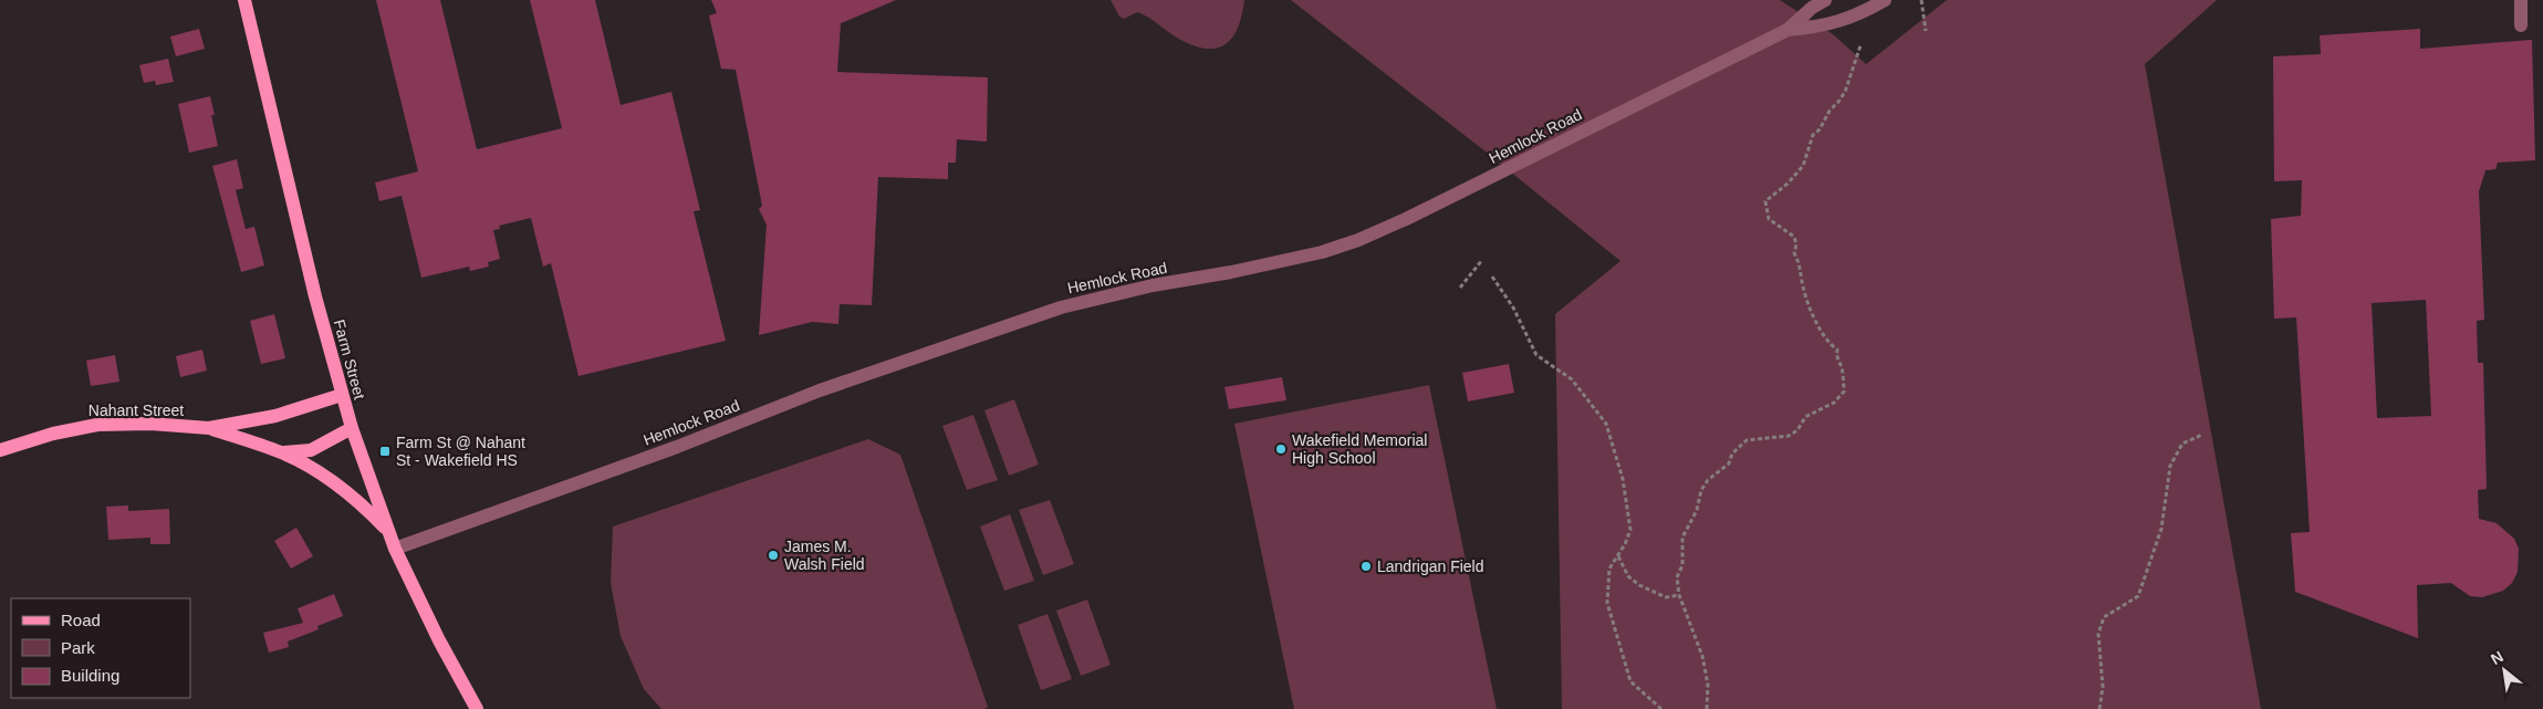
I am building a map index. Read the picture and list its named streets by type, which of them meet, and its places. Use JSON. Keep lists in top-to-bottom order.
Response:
{
  "streets": {
    "main road": ["Farm Street", "Nahant Street"],
    "street": ["Hemlock Road"]
  },
  "crossings": [
    ["Hemlock Road", "Farm Street"],
    ["Farm Street", "Nahant Street"]
  ],
  "places": {
    "other": ["Wakefield Memorial High School", "James M. Walsh Field", "Landrigan Field"],
    "transit": ["Farm St @ Nahant St - Wakefield HS"]
  },
  "legend": ["Road", "Park", "Building"],
  "north": "top left"
}
